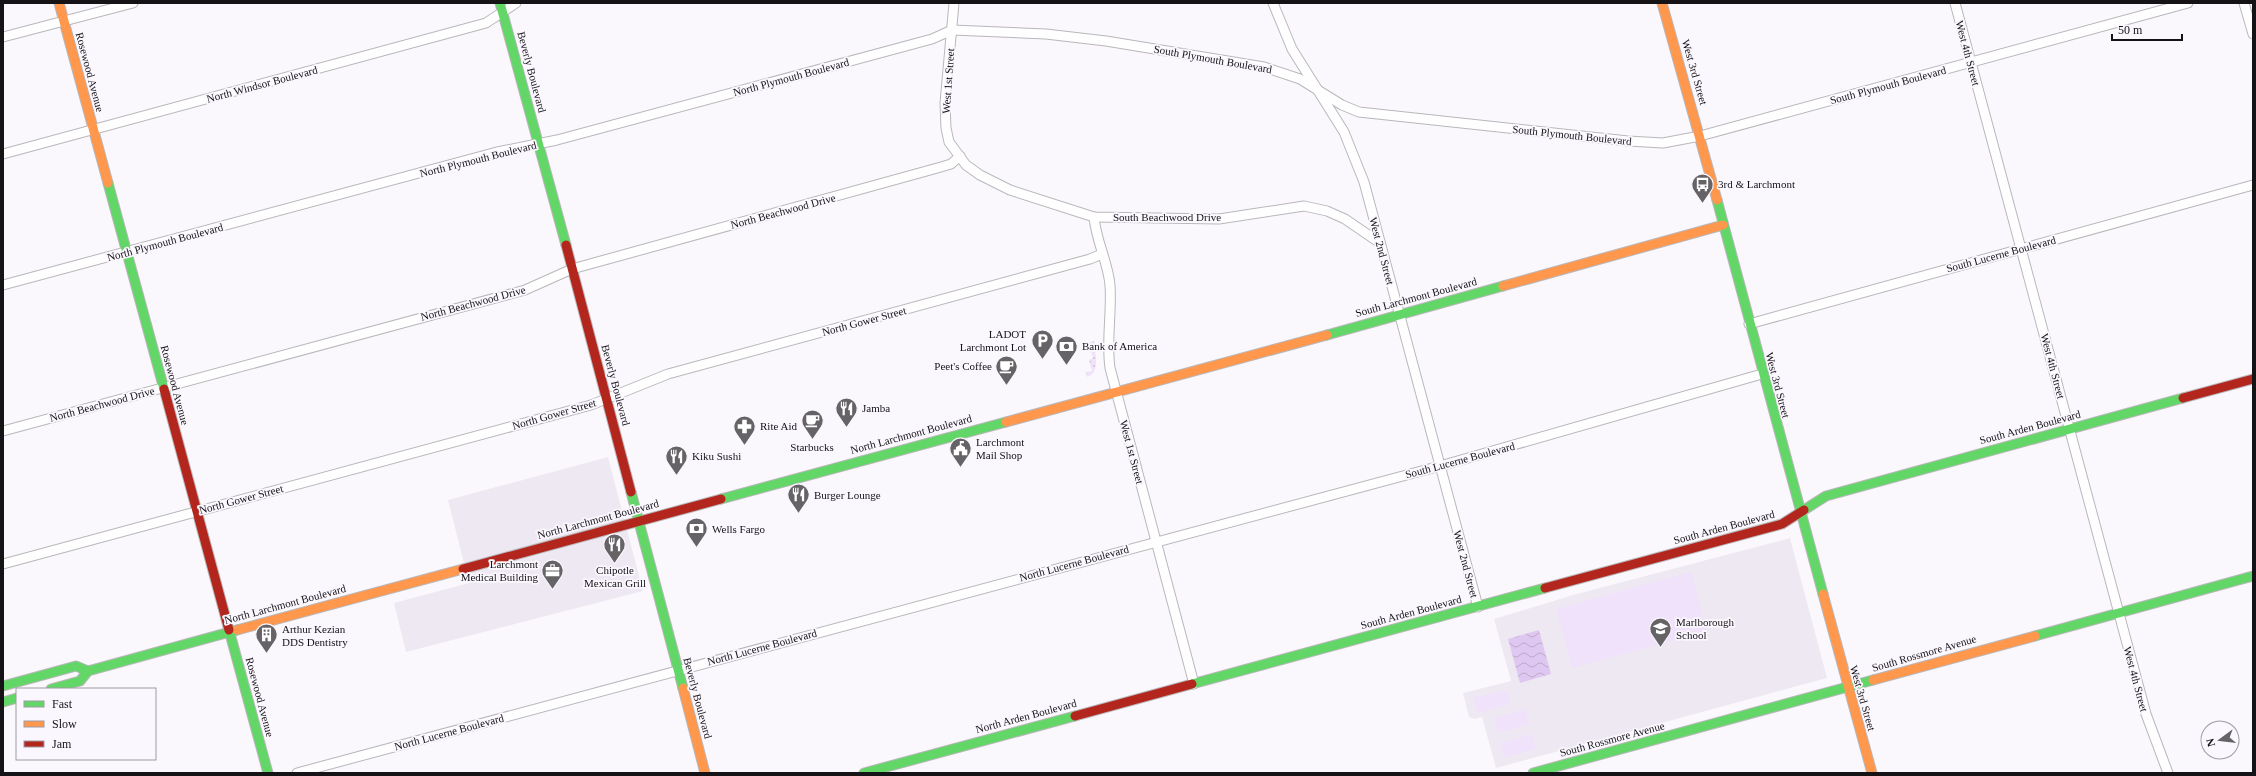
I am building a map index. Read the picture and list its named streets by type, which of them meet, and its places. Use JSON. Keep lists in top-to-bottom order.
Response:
{
  "streets": {
    "street": [
      "West 4th Street",
      "South Plymouth Boulevard",
      "Rosewood Avenue",
      "Beverly Boulevard",
      "West 3rd Street",
      "North Plymouth Boulevard",
      "West 1st Street",
      "North Windsor Boulevard",
      "North Beachwood Drive",
      "South Beachwood Drive",
      "West 2nd Street",
      "South Lucerne Boulevard",
      "South Larchmont Boulevard",
      "North Gower Street",
      "South Arden Boulevard",
      "North Larchmont Boulevard",
      "North Lucerne Boulevard",
      "South Rossmore Avenue",
      "North Arden Boulevard"
    ]
  },
  "crossings": [
    ["West 4th Street", "South Plymouth Boulevard"],
    ["West 4th Street", "South Lucerne Boulevard"],
    ["West 4th Street", "South Arden Boulevard"],
    ["West 4th Street", "South Rossmore Avenue"],
    ["South Plymouth Boulevard", "West 3rd Street"],
    ["South Plymouth Boulevard", "North Plymouth Boulevard"],
    ["South Plymouth Boulevard", "West 1st Street"],
    ["South Plymouth Boulevard", "West 2nd Street"],
    ["Rosewood Avenue", "North Plymouth Boulevard"],
    ["Rosewood Avenue", "North Windsor Boulevard"],
    ["Rosewood Avenue", "North Beachwood Drive"],
    ["Rosewood Avenue", "North Gower Street"],
    ["Rosewood Avenue", "North Larchmont Boulevard"],
    ["Beverly Boulevard", "North Plymouth Boulevard"],
    ["Beverly Boulevard", "North Windsor Boulevard"],
    ["Beverly Boulevard", "North Beachwood Drive"],
    ["Beverly Boulevard", "North Gower Street"],
    ["Beverly Boulevard", "North Larchmont Boulevard"],
    ["Beverly Boulevard", "North Lucerne Boulevard"],
    ["West 3rd Street", "South Lucerne Boulevard"],
    ["West 3rd Street", "South Larchmont Boulevard"],
    ["West 3rd Street", "South Arden Boulevard"],
    ["West 3rd Street", "South Rossmore Avenue"],
    ["North Plymouth Boulevard", "West 1st Street"],
    ["West 1st Street", "North Beachwood Drive"],
    ["West 1st Street", "South Beachwood Drive"],
    ["West 1st Street", "South Lucerne Boulevard"],
    ["West 1st Street", "South Larchmont Boulevard"],
    ["West 1st Street", "North Gower Street"],
    ["West 1st Street", "South Arden Boulevard"],
    ["West 1st Street", "North Larchmont Boulevard"],
    ["West 1st Street", "North Lucerne Boulevard"],
    ["West 1st Street", "North Arden Boulevard"],
    ["North Beachwood Drive", "South Beachwood Drive"],
    ["South Beachwood Drive", "West 2nd Street"],
    ["West 2nd Street", "South Lucerne Boulevard"],
    ["West 2nd Street", "South Larchmont Boulevard"],
    ["West 2nd Street", "South Arden Boulevard"],
    ["South Lucerne Boulevard", "North Lucerne Boulevard"],
    ["South Larchmont Boulevard", "North Larchmont Boulevard"],
    ["South Arden Boulevard", "North Arden Boulevard"]
  ],
  "places": {
    "bus stop": ["3rd & Larchmont"],
    "parking": ["LADOT Larchmont Lot"],
    "bank": ["Bank of America", "Wells Fargo"],
    "cafe": ["Peet's Coffee", "Starbucks"],
    "restaurant": [
      "Jamba",
      "Kiku Sushi",
      "Burger Lounge",
      "Chipotle Mexican Grill"
    ],
    "pharmacy": ["Rite Aid"],
    "public building": ["Larchmont Mail Shop"],
    "office": ["Larchmont Medical Building"],
    "school or university": ["Marlborough School"],
    "building": ["Arthur Kezian DDS Dentistry"]
  },
  "legend": ["Fast", "Slow", "Jam"],
  "scale_bar": "50 m",
  "north": "left"
}
